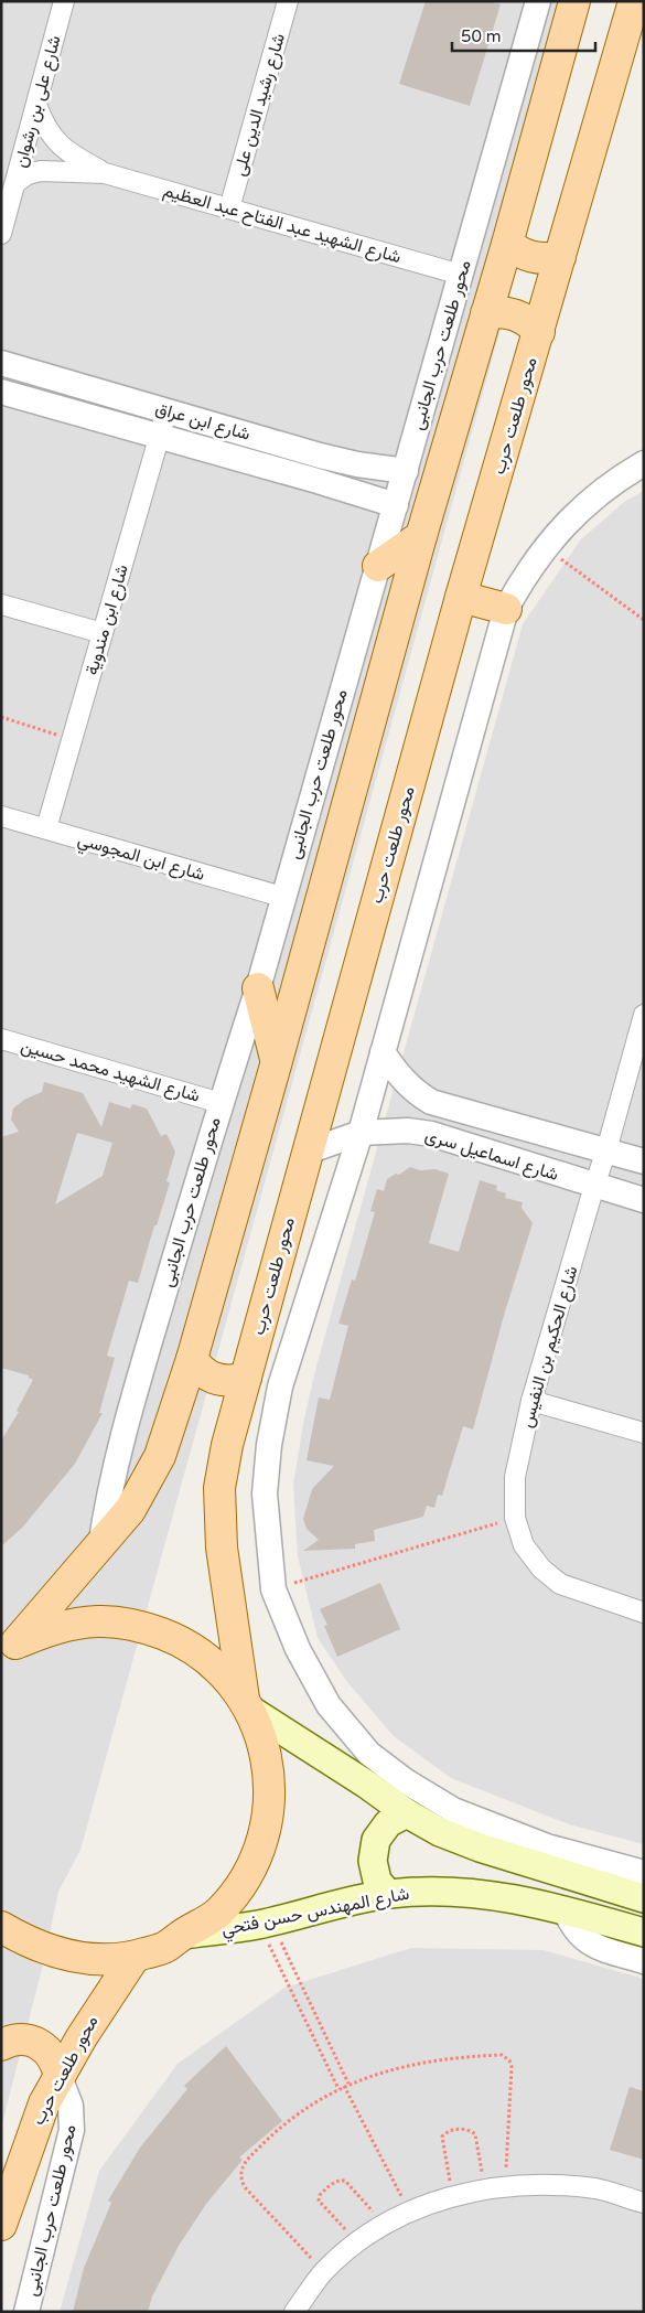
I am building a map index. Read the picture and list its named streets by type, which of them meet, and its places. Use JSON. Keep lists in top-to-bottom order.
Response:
{
  "streets": {
    "main road": ["محور طلعت حرب", "شارع المهندس حسن فتحي"],
    "street": [
      "شارع على بن رشوان",
      "شارع رشيد الدين على",
      "شارع الشهيد عبد الفتاح عبد العظيم",
      "محور طلعت حرب الجانبى",
      "شارع ابن عراق",
      "شارع ابن مندوية",
      "شارع ابن المجوسي",
      "شارع الشهيد محمد حسين",
      "شارع اسماعيل سرى",
      "شارع الحكيم بن النفيس"
    ]
  },
  "crossings": [
    ["شارع على بن رشوان", "شارع الشهيد عبد الفتاح عبد العظيم"],
    ["شارع رشيد الدين على", "شارع الشهيد عبد الفتاح عبد العظيم"],
    ["شارع الشهيد عبد الفتاح عبد العظيم", "محور طلعت حرب الجانبى"],
    ["محور طلعت حرب الجانبى", "محور طلعت حرب"],
    ["محور طلعت حرب الجانبى", "شارع ابن عراق"],
    ["محور طلعت حرب الجانبى", "شارع ابن المجوسي"],
    ["محور طلعت حرب الجانبى", "شارع الشهيد محمد حسين"],
    ["محور طلعت حرب", "شارع اسماعيل سرى"],
    ["شارع ابن عراق", "شارع ابن مندوية"],
    ["شارع ابن مندوية", "شارع ابن المجوسي"],
    ["شارع اسماعيل سرى", "شارع الحكيم بن النفيس"]
  ],
  "scale_bar": "50 m"
}
